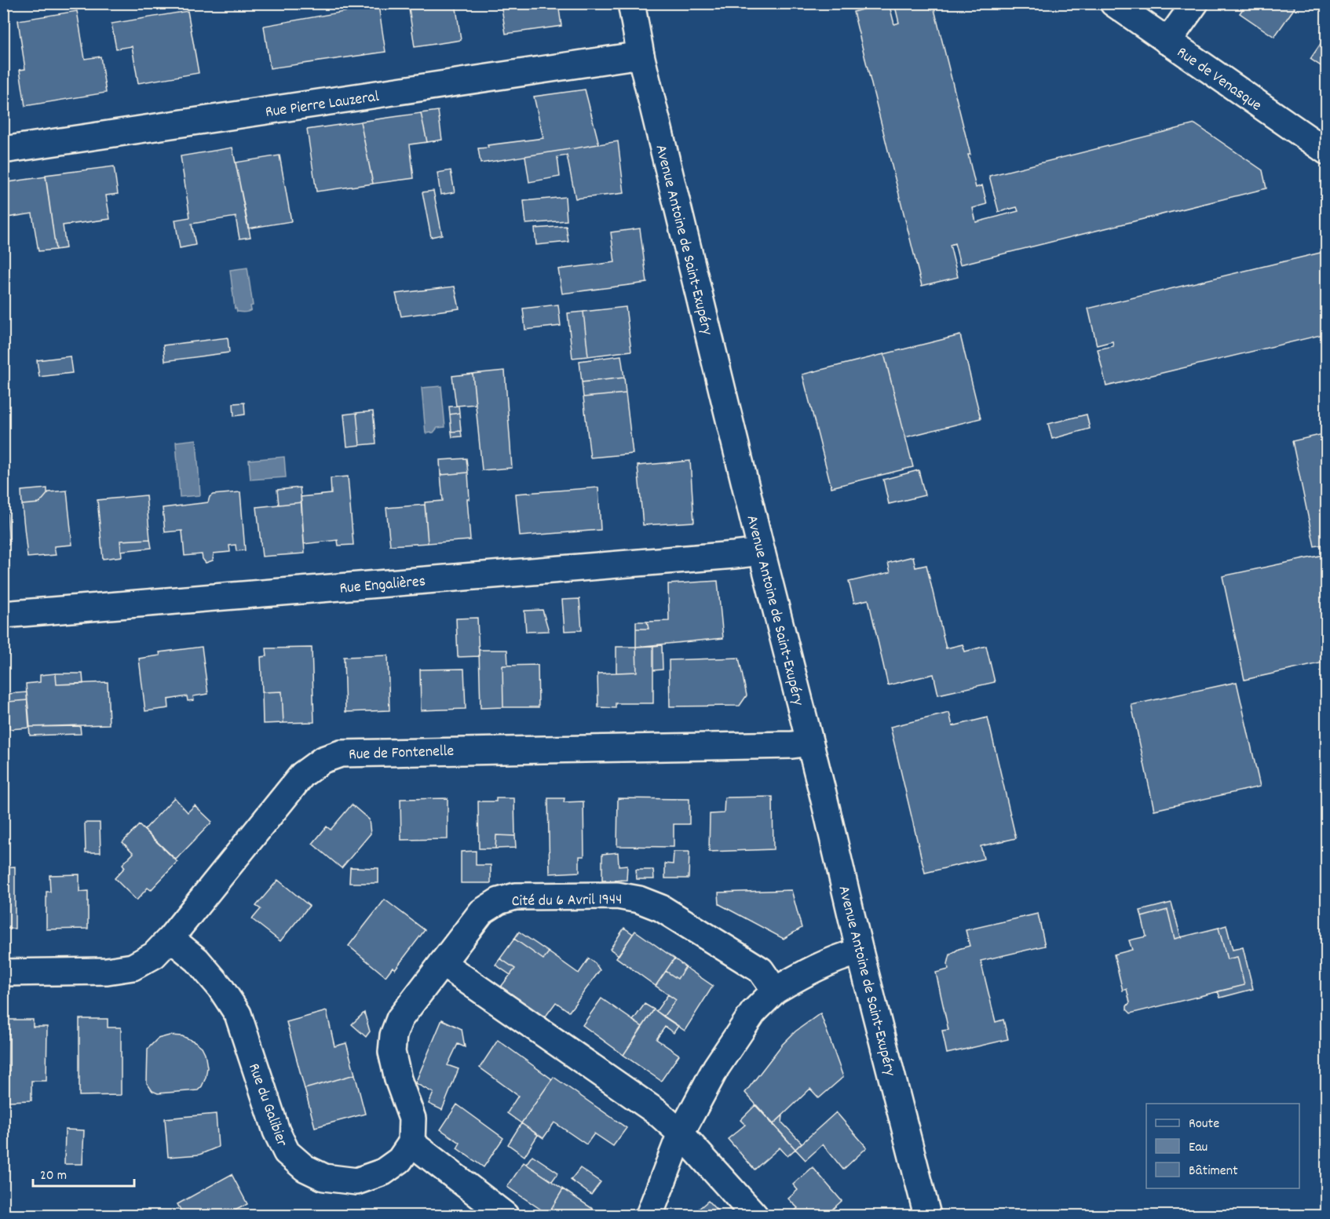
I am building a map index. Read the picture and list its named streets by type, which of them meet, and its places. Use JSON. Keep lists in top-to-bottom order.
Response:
{
  "streets": {
    "street": [
      "Rue de Venasque",
      "Rue Pierre Lauzeral",
      "Avenue Antoine de Saint-Exupéry",
      "Rue Engalières",
      "Rue de Fontenelle",
      "Cité du 6 Avril 1944",
      "Rue du Galibier"
    ]
  },
  "crossings": [
    ["Rue Pierre Lauzeral", "Avenue Antoine de Saint-Exupéry"],
    ["Avenue Antoine de Saint-Exupéry", "Rue Engalières"],
    ["Avenue Antoine de Saint-Exupéry", "Rue de Fontenelle"],
    ["Rue de Fontenelle", "Rue du Galibier"],
    ["Cité du 6 Avril 1944", "Rue du Galibier"]
  ],
  "legend": ["Route", "Eau", "Bâtiment"],
  "scale_bar": "20 m"
}
